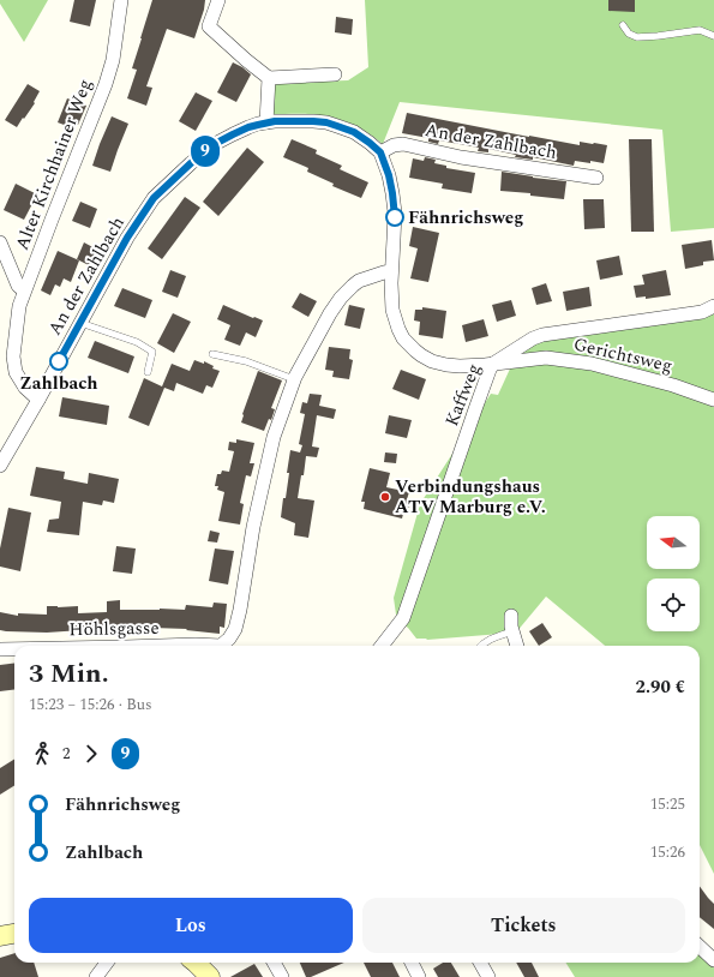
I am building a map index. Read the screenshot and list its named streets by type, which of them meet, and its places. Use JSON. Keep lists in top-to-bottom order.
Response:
{
  "streets": {
    "street": [
      "An der Zahlbach",
      "Alter Kirchhainer Weg",
      "Gerichtsweg",
      "Kaffweg",
      "Höhlsgasse"
    ]
  },
  "crossings": [
    ["An der Zahlbach", "Alter Kirchhainer Weg"],
    ["Gerichtsweg", "Kaffweg"]
  ],
  "places": ["Fähnrichsweg", "Zahlbach", "Verbindungshaus ATV Marburg e.V."],
  "lines": ["bus line 9"],
  "north": "left",
  "page": {
    "on_map": "9",
    "heading": ["3 Min.", "15:23 – 15:26 · Bus", "2.90 €"],
    "legs": ["2", "9"],
    "list": [
      {
        "name": "Fähnrichsweg",
        "value": "15:25"
      },
      {
        "name": "Zahlbach",
        "value": "15:26"
      }
    ],
    "buttons": ["Los", "Tickets"]
  }
}
